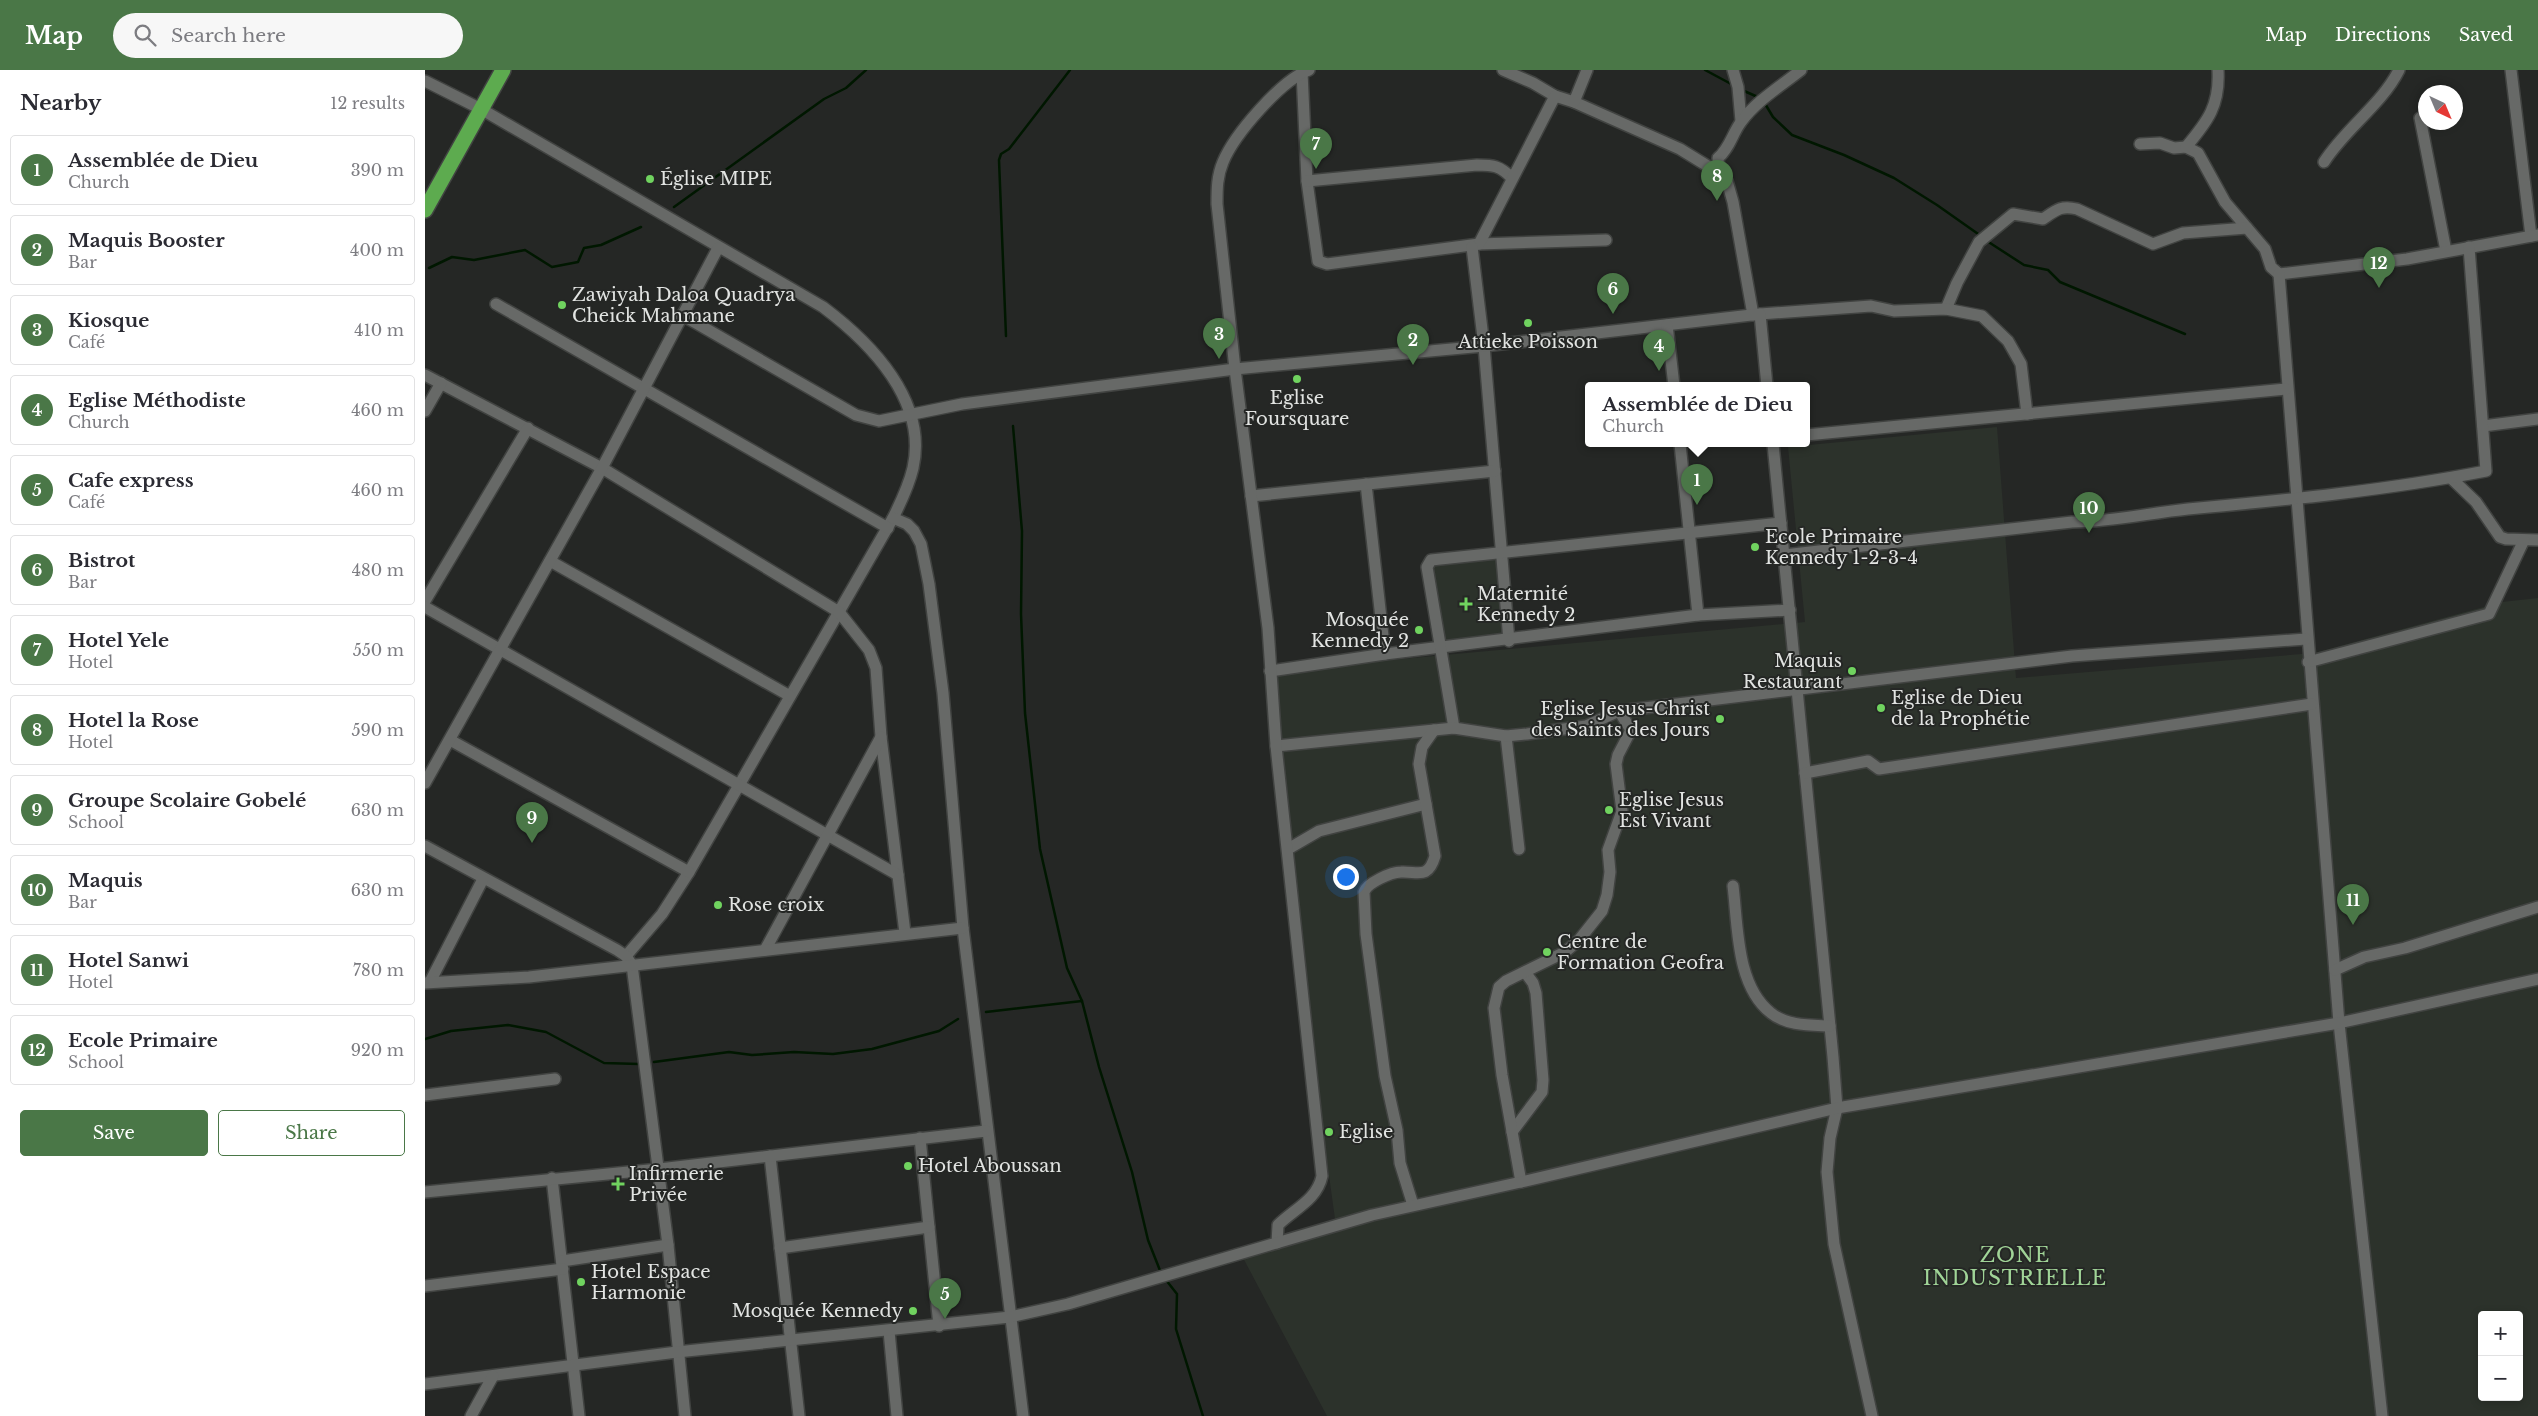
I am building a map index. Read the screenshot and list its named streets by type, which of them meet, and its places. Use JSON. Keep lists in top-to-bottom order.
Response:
{
  "districts": ["ZONE INDUSTRIELLE"],
  "places": {
    "other": [
      "Église MIPE",
      "Zawiyah Daloa Quadrya Cheick Mahmane",
      "Attieke Poisson",
      "Eglise Foursquare",
      "Ecole Primaire Kennedy 1-2-3-4",
      "Mosquée Kennedy 2",
      "Maquis Restaurant",
      "Eglise de Dieu de la Prophétie",
      "Eglise Jesus-Christ des Saints des Jours",
      "Eglise Jesus Est Vivant",
      "Rose croix",
      "Centre de Formation Geofra",
      "Eglise",
      "Hotel Aboussan",
      "Hotel Espace Harmonie",
      "Mosquée Kennedy"
    ],
    "health": ["Maternité Kennedy 2", "Infirmerie Privée"]
  },
  "north": "bottom right",
  "page": {
    "header": "Map",
    "search": "Search here",
    "nav": ["Map", "Directions", "Saved"],
    "heading": ["Nearby", "12 results"],
    "pins": [
      "7",
      "8",
      "12",
      "6",
      "3",
      "2",
      "4",
      "1",
      "10",
      "9",
      "11",
      "5"
    ],
    "list": [
      {
        "mark": "1",
        "name": "Assemblée de Dieu",
        "note": "Church",
        "value": "390 m"
      },
      {
        "mark": "2",
        "name": "Maquis Booster",
        "note": "Bar",
        "value": "400 m"
      },
      {
        "mark": "3",
        "name": "Kiosque",
        "note": "Café",
        "value": "410 m"
      },
      {
        "mark": "4",
        "name": "Eglise Méthodiste",
        "note": "Church",
        "value": "460 m"
      },
      {
        "mark": "5",
        "name": "Cafe express",
        "note": "Café",
        "value": "460 m"
      },
      {
        "mark": "6",
        "name": "Bistrot",
        "note": "Bar",
        "value": "480 m"
      },
      {
        "mark": "7",
        "name": "Hotel Yele",
        "note": "Hotel",
        "value": "550 m"
      },
      {
        "mark": "8",
        "name": "Hotel la Rose",
        "note": "Hotel",
        "value": "590 m"
      },
      {
        "mark": "9",
        "name": "Groupe Scolaire Gobelé",
        "note": "School",
        "value": "630 m"
      },
      {
        "mark": "10",
        "name": "Maquis",
        "note": "Bar",
        "value": "630 m"
      },
      {
        "mark": "11",
        "name": "Hotel Sanwi",
        "note": "Hotel",
        "value": "780 m"
      },
      {
        "mark": "12",
        "name": "Ecole Primaire",
        "note": "School",
        "value": "920 m"
      }
    ],
    "popup": ["Assemblée de Dieu", "Church"],
    "buttons": ["Save", "Share"],
    "map_buttons": ["+", "−"]
  }
}
